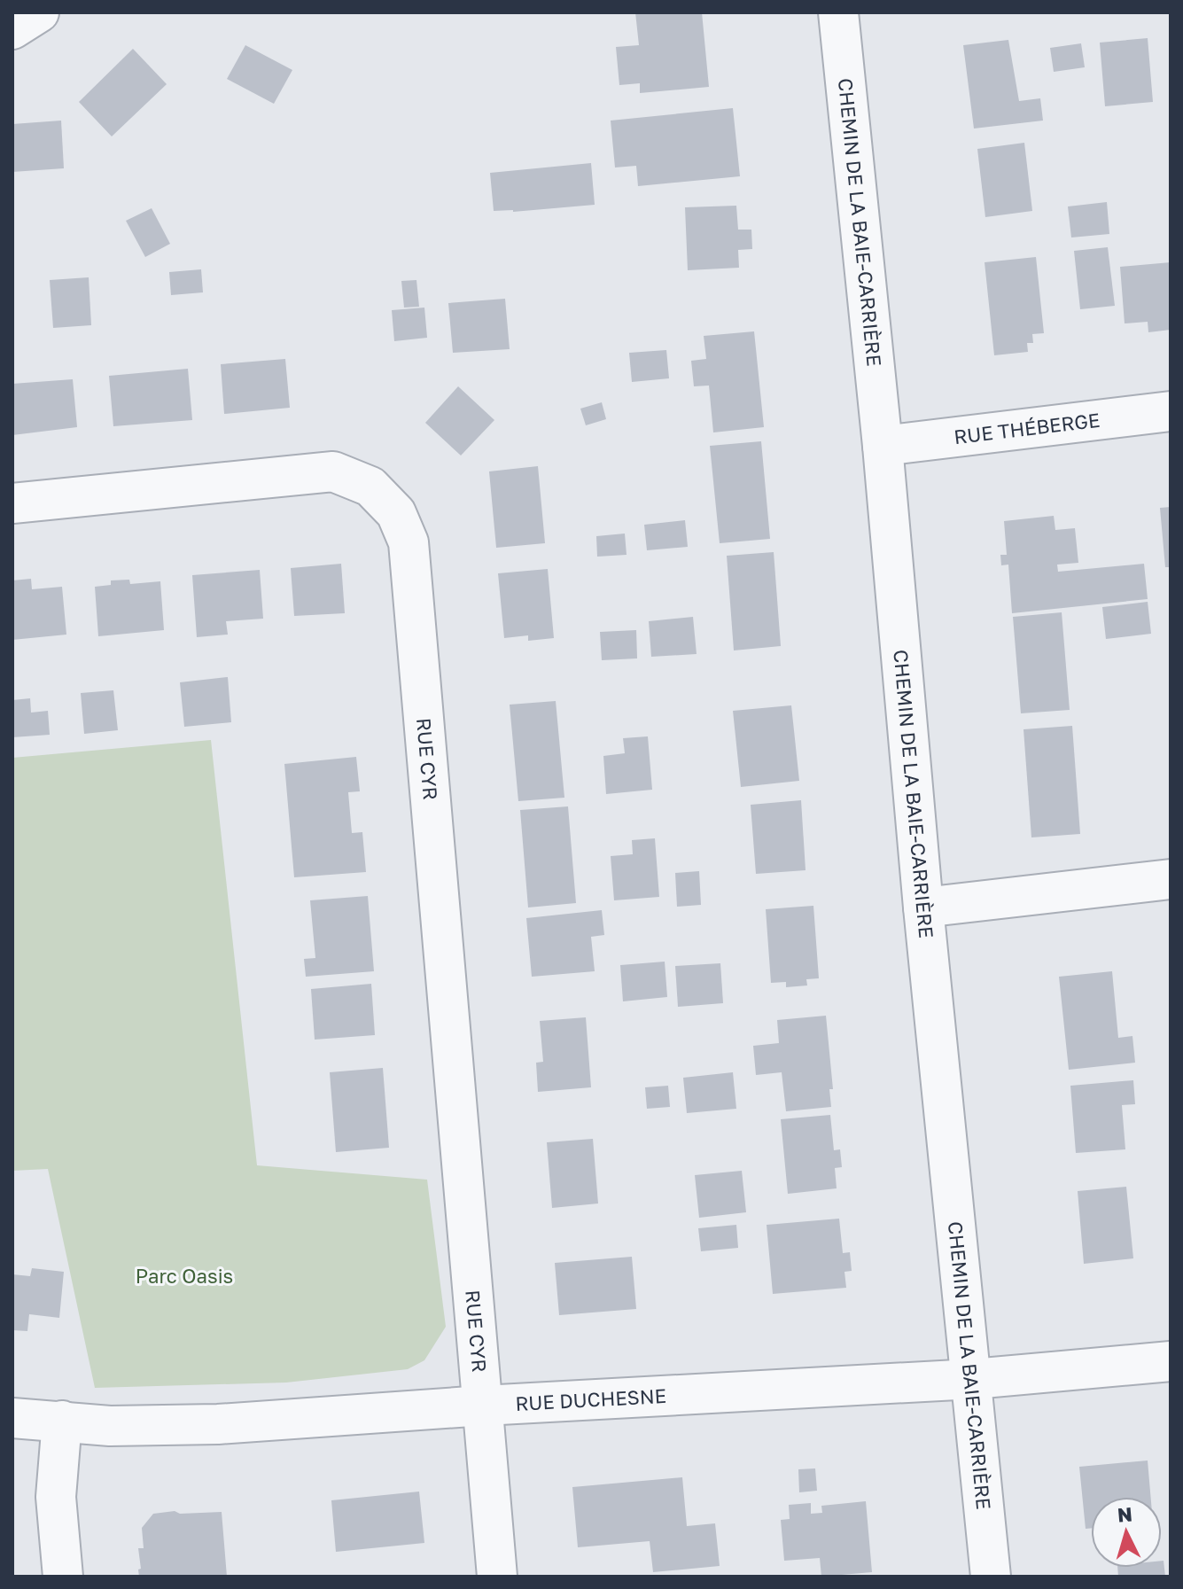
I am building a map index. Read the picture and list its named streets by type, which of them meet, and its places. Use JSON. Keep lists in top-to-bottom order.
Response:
{
  "streets": {
    "street": [
      "CHEMIN DE LA BAIE-CARRIÈRE",
      "RUE THÉBERGE",
      "RUE CYR",
      "RUE DUCHESNE"
    ]
  },
  "crossings": [
    ["CHEMIN DE LA BAIE-CARRIÈRE", "RUE THÉBERGE"],
    ["CHEMIN DE LA BAIE-CARRIÈRE", "RUE DUCHESNE"],
    ["RUE CYR", "RUE DUCHESNE"]
  ],
  "parks": ["Parc Oasis"],
  "north": "top"
}
